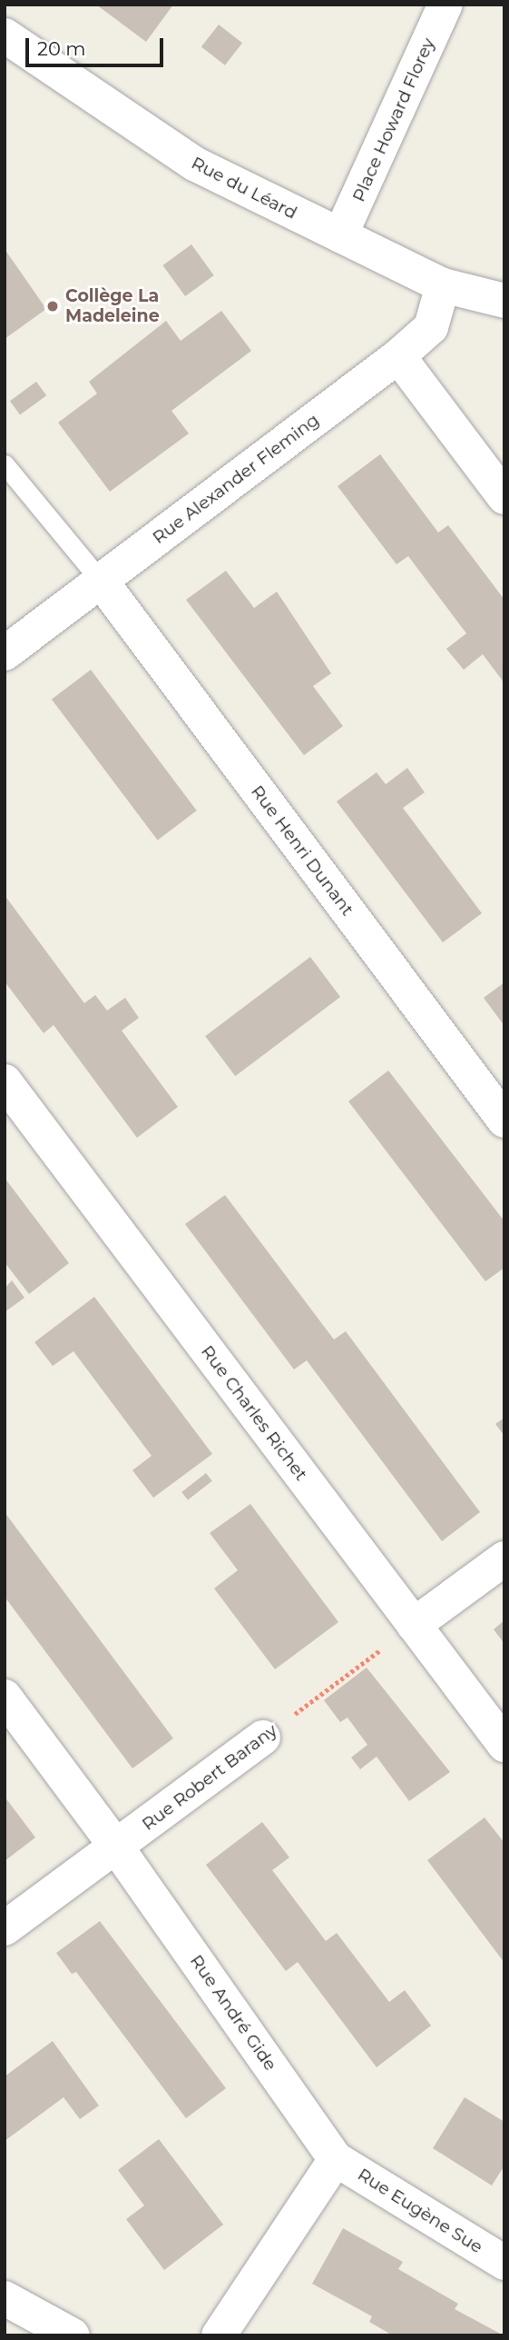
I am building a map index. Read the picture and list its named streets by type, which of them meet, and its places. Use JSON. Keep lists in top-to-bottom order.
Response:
{
  "streets": {
    "street": [
      "Place Howard Florey",
      "Rue du Léard",
      "Rue Alexander Fleming",
      "Rue Henri Dunant",
      "Rue Charles Richet",
      "Rue Robert Barany",
      "Rue André Gide",
      "Rue Eugène Sue"
    ]
  },
  "crossings": [
    ["Place Howard Florey", "Rue du Léard"],
    ["Rue du Léard", "Rue Alexander Fleming"],
    ["Rue Alexander Fleming", "Rue Henri Dunant"],
    ["Rue Charles Richet", "Rue Robert Barany"],
    ["Rue Robert Barany", "Rue André Gide"],
    ["Rue André Gide", "Rue Eugène Sue"]
  ],
  "places": ["Collège La Madeleine"],
  "scale_bar": "20 m"
}
